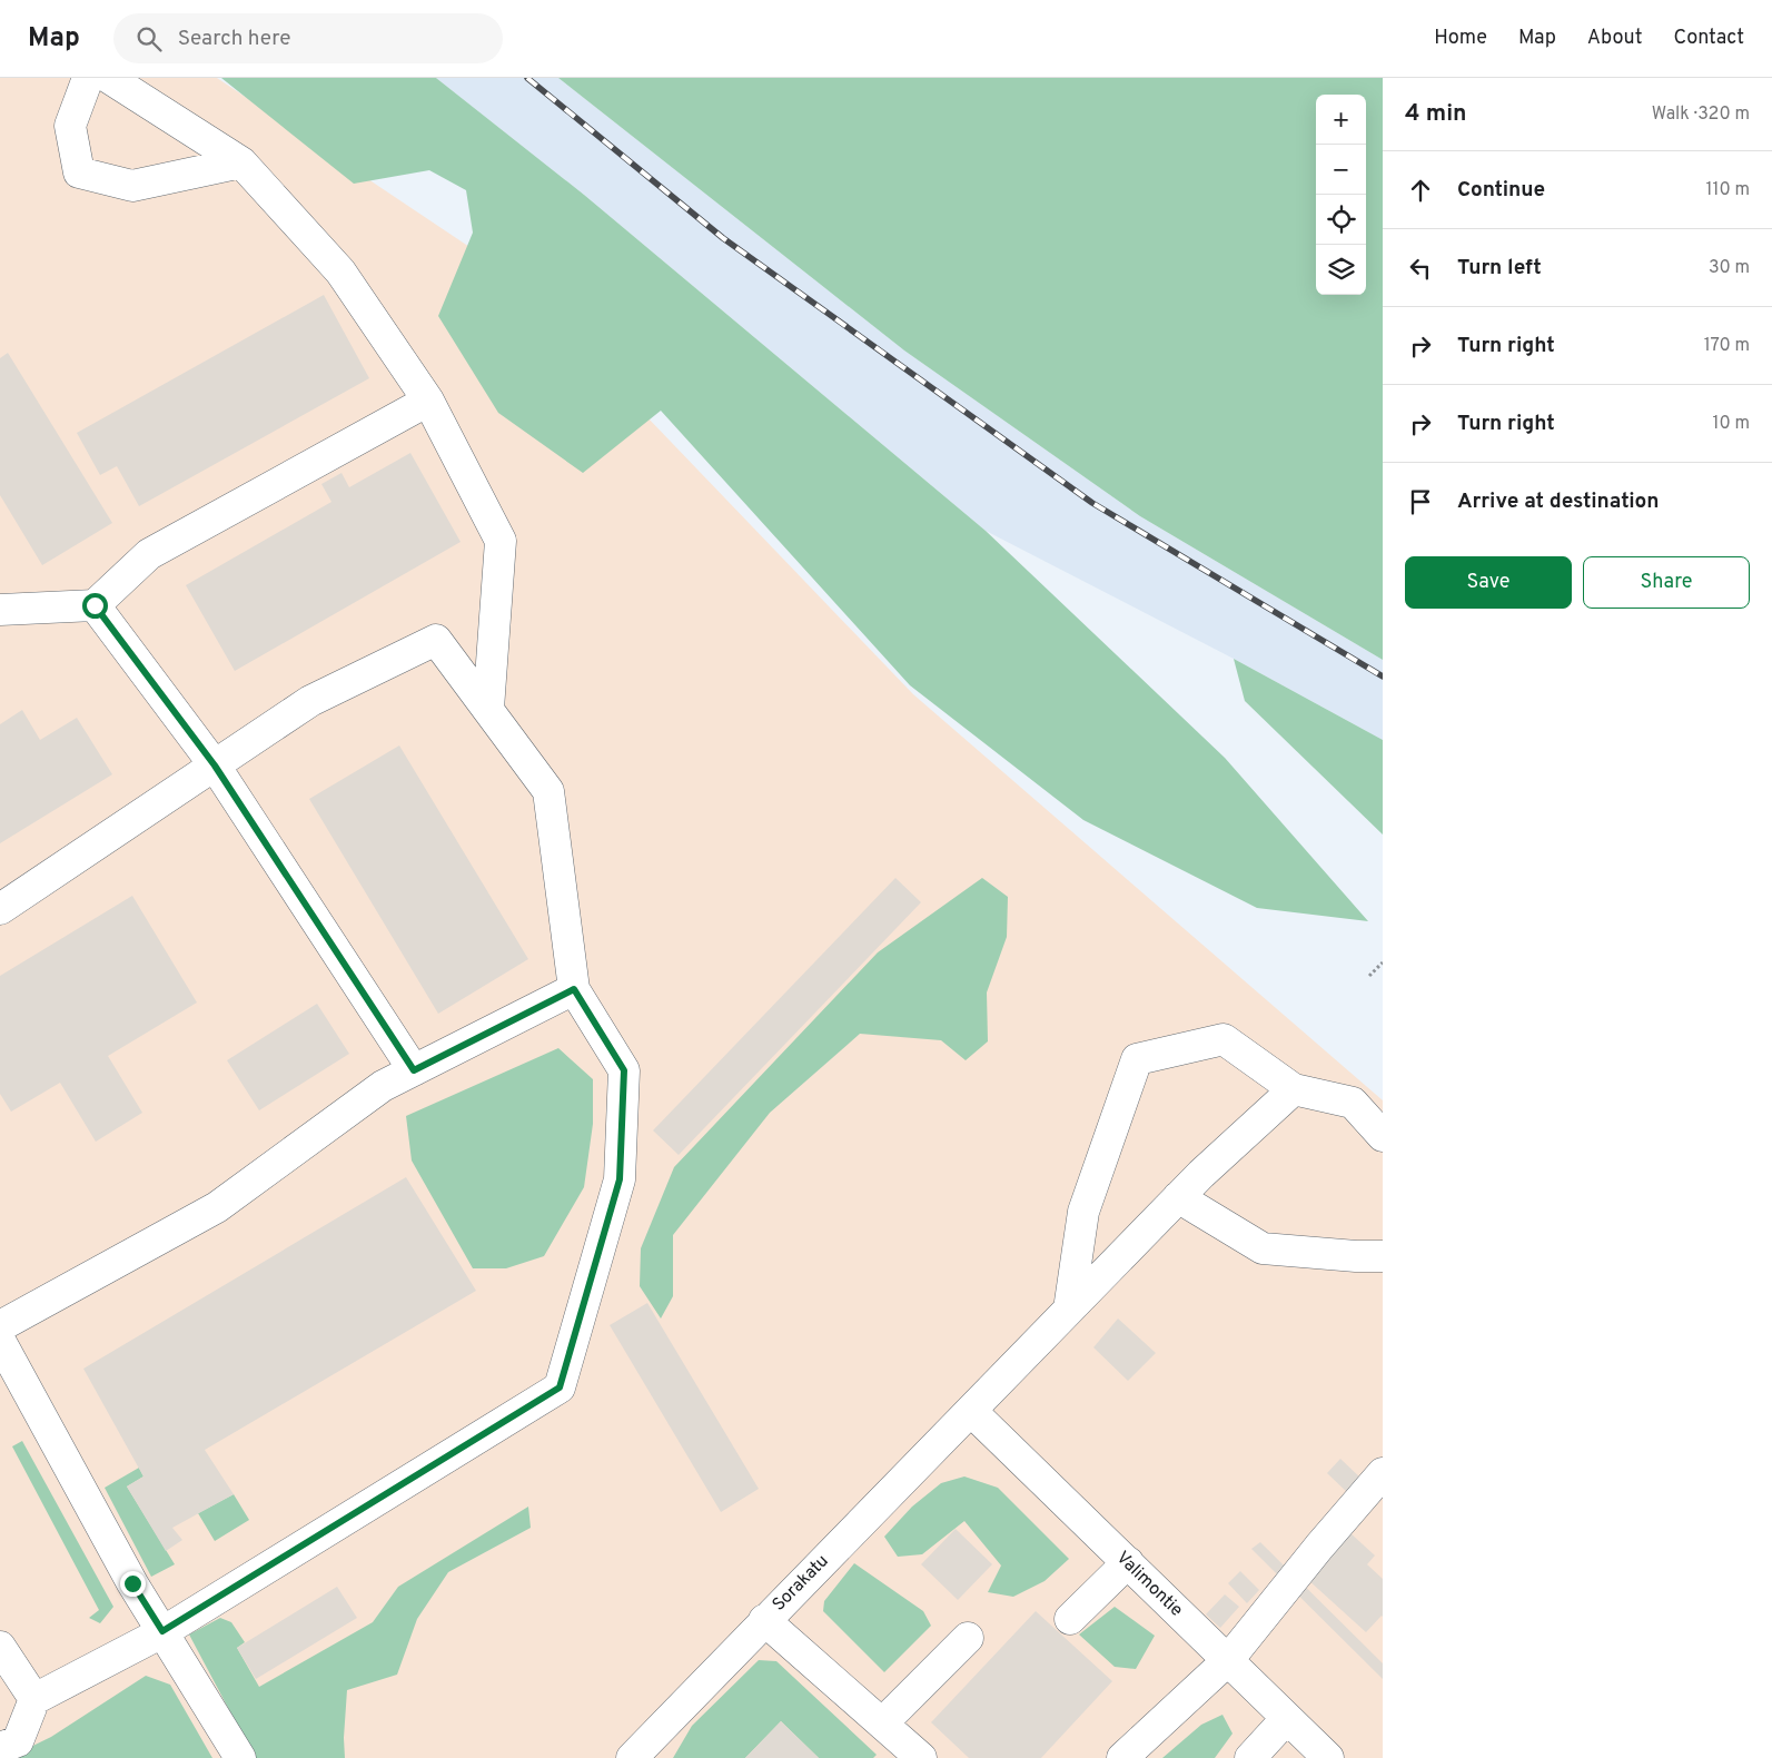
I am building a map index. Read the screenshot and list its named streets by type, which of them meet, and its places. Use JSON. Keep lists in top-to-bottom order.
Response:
{
  "streets": {
    "street": ["Sorakatu", "Valimontie"]
  },
  "crossings": [
    ["Sorakatu", "Valimontie"]
  ],
  "page": {
    "header": "Map",
    "search": "Search here",
    "nav": [
      "Home",
      "Map",
      "About",
      "Contact"
    ],
    "heading": ["4 min", "Walk · 320 m"],
    "map_buttons": ["+", "−"],
    "list": [
      ["Continue", "110 m"],
      ["Turn left", "30 m"],
      ["Turn right", "170 m"],
      ["Turn right", "10 m"],
      "Arrive at destination"
    ],
    "buttons": ["Save", "Share"]
  }
}
